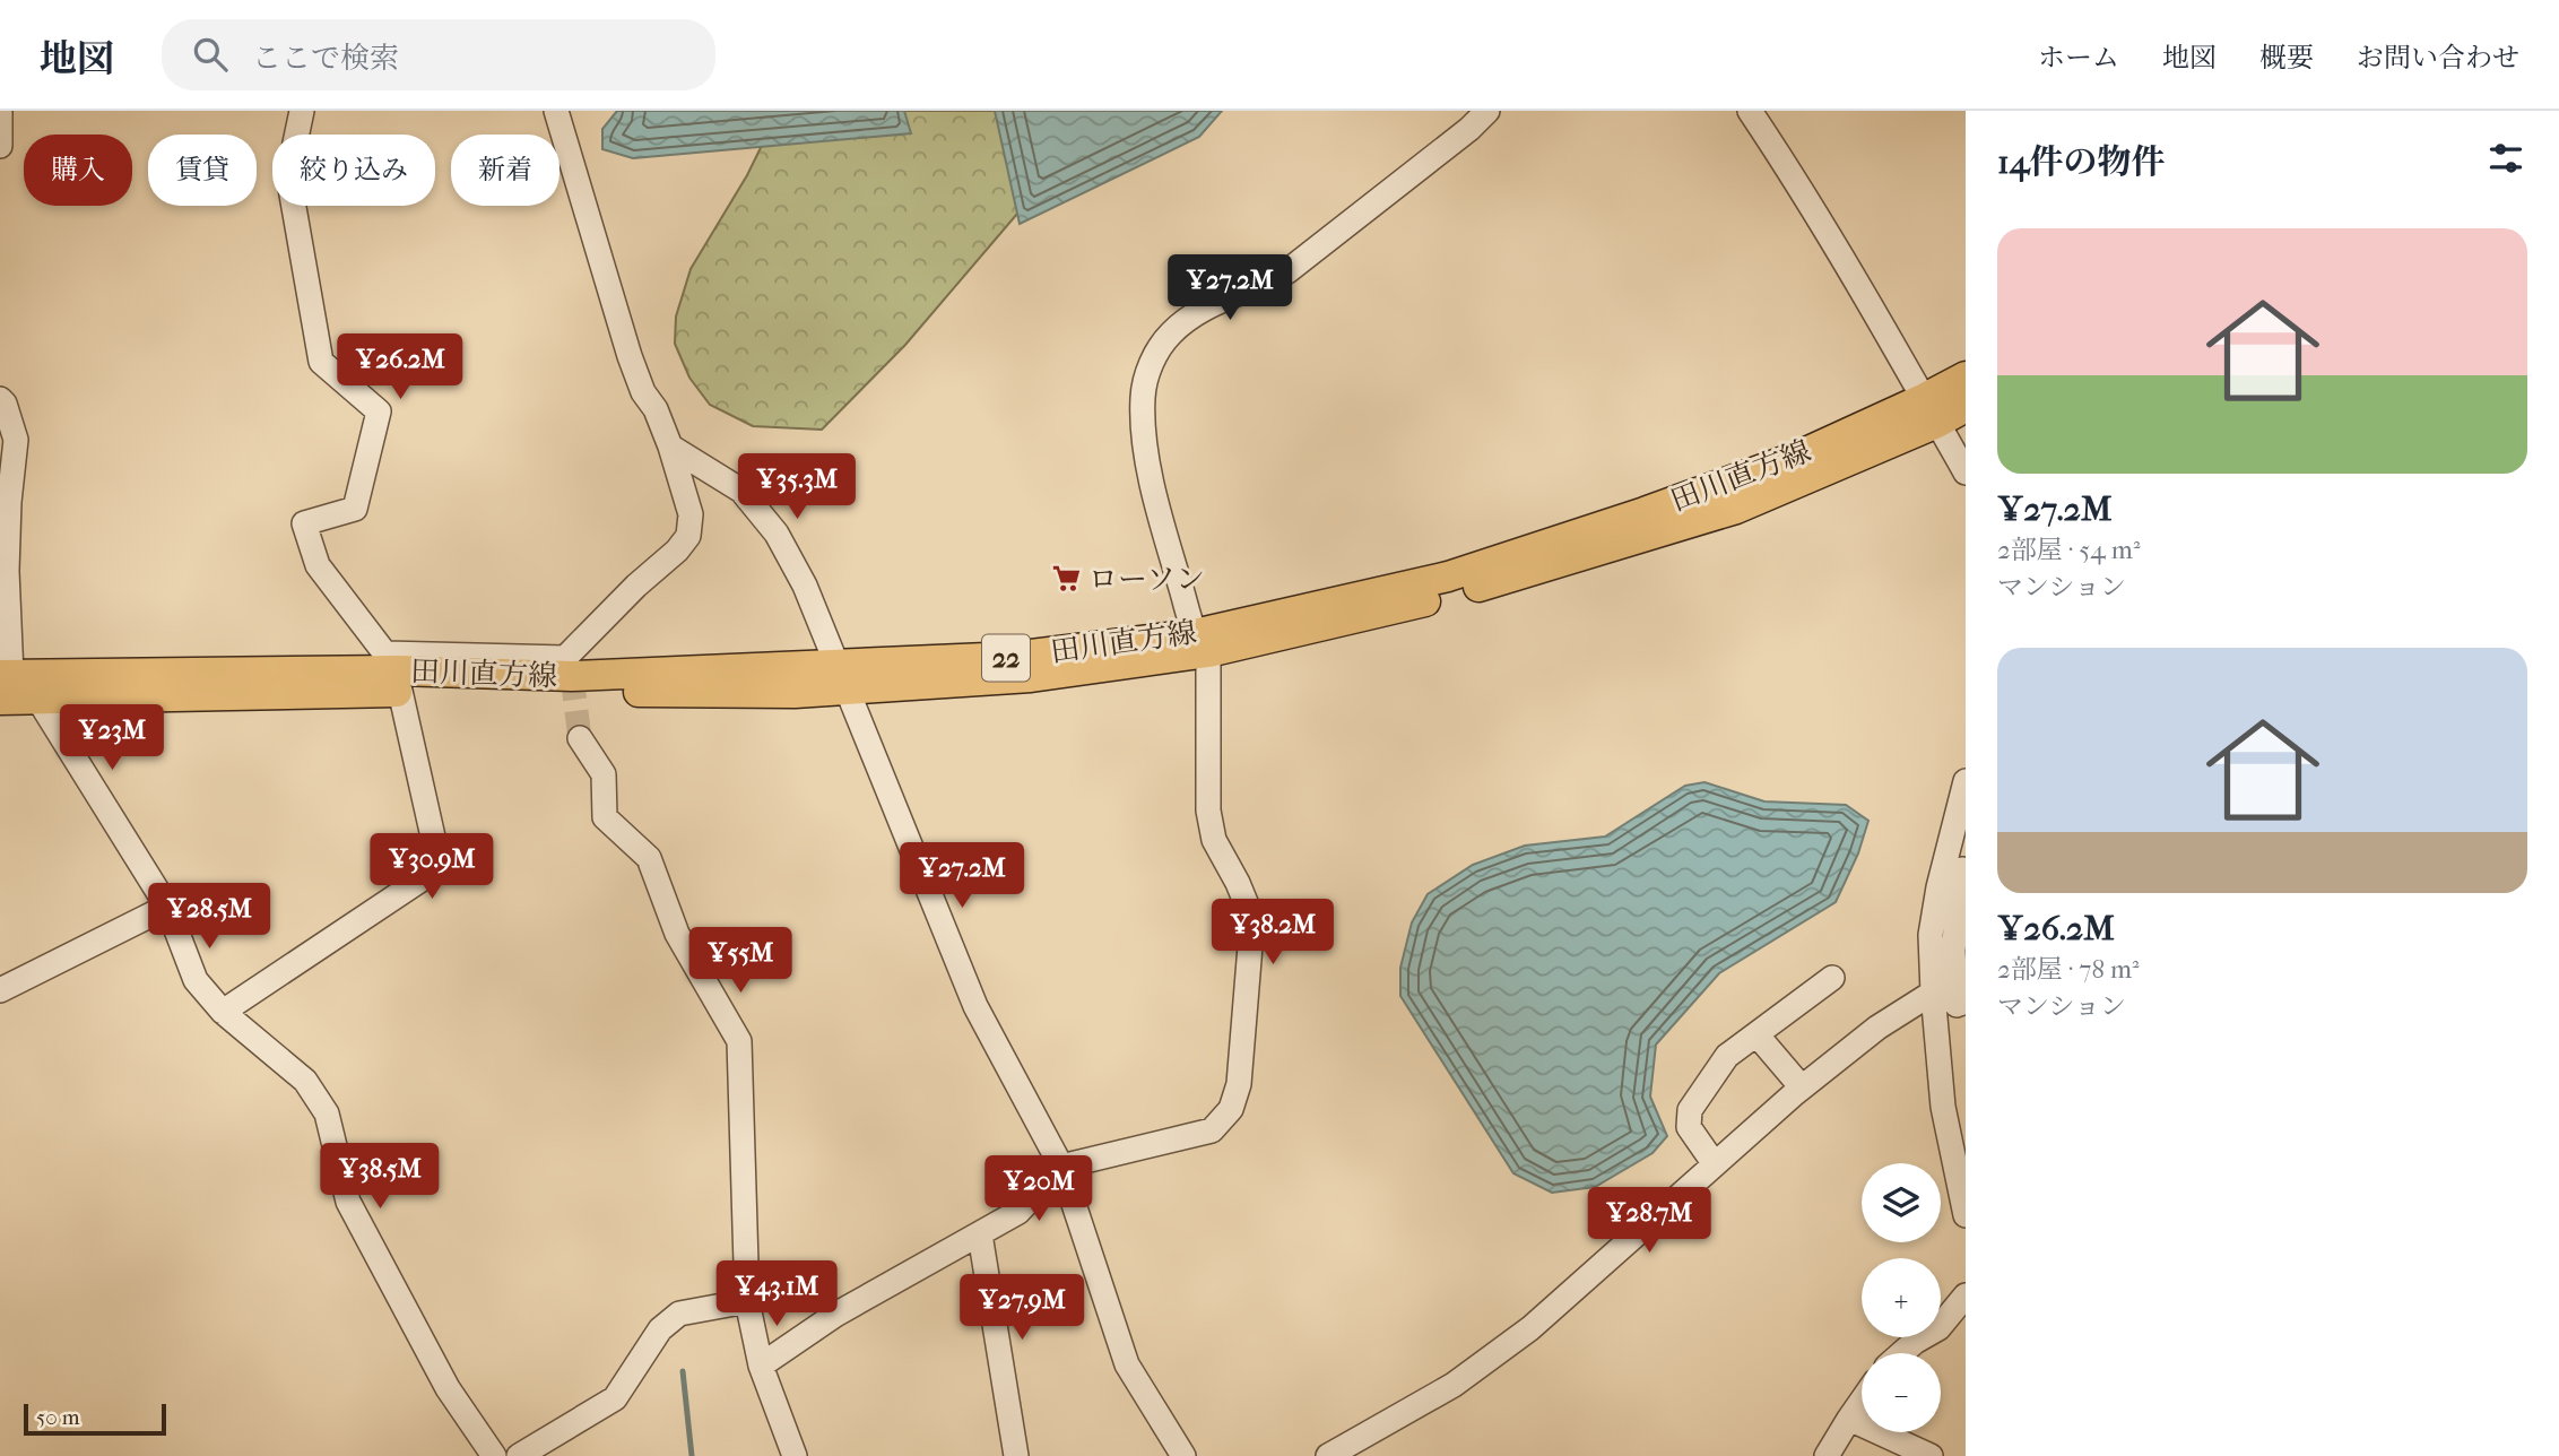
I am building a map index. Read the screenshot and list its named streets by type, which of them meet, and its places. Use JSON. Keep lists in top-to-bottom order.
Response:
{
  "streets": {
    "main road": ["田川直方線", "22"]
  },
  "places": {
    "supermarket": ["ローソン"]
  },
  "scale_bar": "50 m",
  "page": {
    "header": "地図",
    "search": "ここで検索",
    "nav": [
      "ホーム",
      "地図",
      "概要",
      "お問い合わせ"
    ],
    "heading": "14件の物件",
    "chip": [
      "購入",
      "賃貸",
      "絞り込み",
      "新着"
    ],
    "list": [
      {
        "name": "¥27.2M",
        "note": "2部屋 · 54 m² · マンション"
      },
      {
        "name": "¥26.2M",
        "note": "2部屋 · 78 m² · マンション"
      }
    ],
    "price": [
      "¥27.2M",
      "¥26.2M",
      "¥35.3M",
      "¥23M",
      "¥30.9M",
      "¥27.2M",
      "¥28.5M",
      "¥38.2M",
      "¥55M",
      "¥38.5M",
      "¥20M",
      "¥28.7M",
      "¥43.1M",
      "¥27.9M"
    ],
    "map_buttons": ["+", "−"],
    "scale": "50 m"
  }
}
